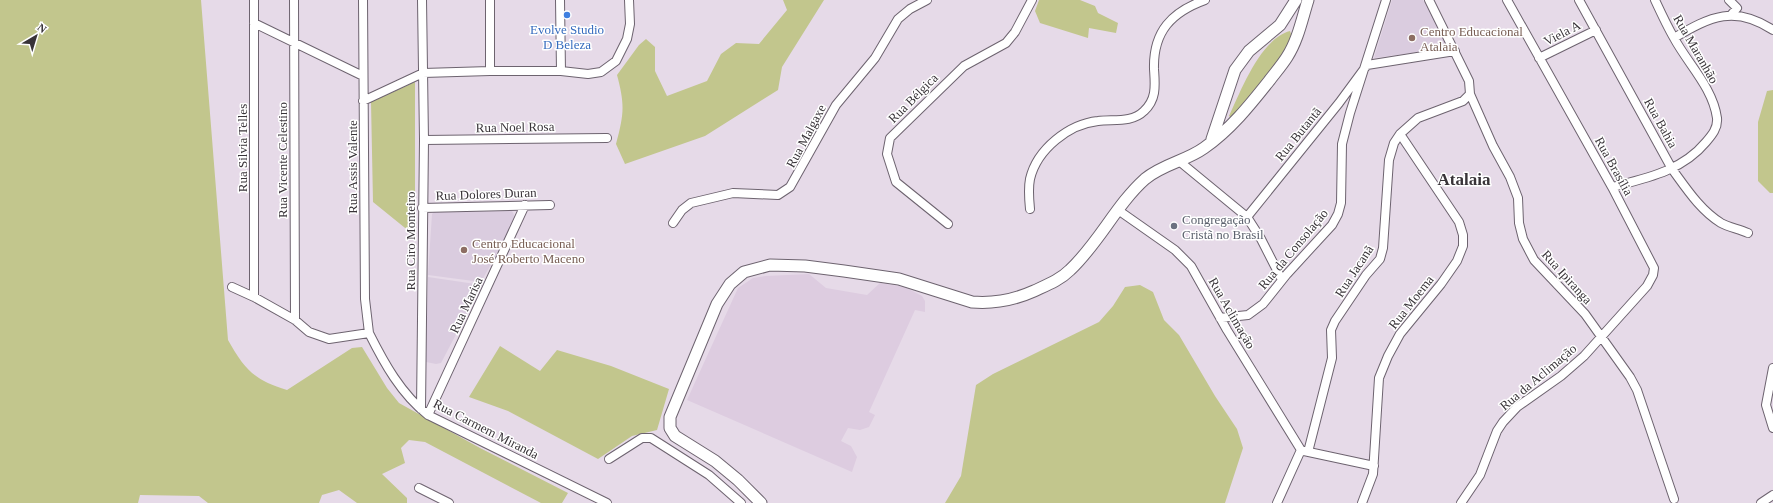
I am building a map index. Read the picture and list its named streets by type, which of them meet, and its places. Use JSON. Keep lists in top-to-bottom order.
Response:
{
  "streets": {
    "street": [
      "Viela A",
      "Rua Maranhão",
      "Rua Bélgica",
      "Rua Bahia",
      "Rua Noel Rosa",
      "Rua Butantã",
      "Rua Malgaxe",
      "Rua Silvia Telles",
      "Rua Vicente Celestino",
      "Rua Brasília",
      "Rua Assis Valente",
      "Rua Dolores Duran",
      "Rua Ciro Monteiro",
      "Rua da Consolação",
      "Rua Jacanã",
      "Rua Ipiranga",
      "Rua Moema",
      "Rua Marisa",
      "Rua Aclimação",
      "Rua da Aclimação",
      "Rua Carmem Miranda"
    ]
  },
  "crossings": [
    ["Viela A", "Rua Bahia"],
    ["Viela A", "Rua Brasília"],
    ["Rua Maranhão", "Rua Bahia"],
    ["Rua Noel Rosa", "Rua Ciro Monteiro"],
    ["Rua Butantã", "Rua da Consolação"],
    ["Rua Brasília", "Rua Ipiranga"],
    ["Rua Brasília", "Rua da Aclimação"],
    ["Rua Assis Valente", "Rua Carmem Miranda"],
    ["Rua Dolores Duran", "Rua Ciro Monteiro"],
    ["Rua Dolores Duran", "Rua Marisa"],
    ["Rua Ciro Monteiro", "Rua Carmem Miranda"],
    ["Rua da Consolação", "Rua Aclimação"],
    ["Rua Jacanã", "Rua Ipiranga"],
    ["Rua Jacanã", "Rua Moema"],
    ["Rua Jacanã", "Rua Aclimação"],
    ["Rua Ipiranga", "Rua da Aclimação"],
    ["Rua Marisa", "Rua Carmem Miranda"]
  ],
  "districts": ["Atalaia"],
  "places": [
    "Evolve Studio D Beleza",
    "Centro Educacional Atalaia",
    "Congregação Cristã no Brasil",
    "Centro Educacional José Roberto Maceno"
  ],
  "north": "top right"
}
